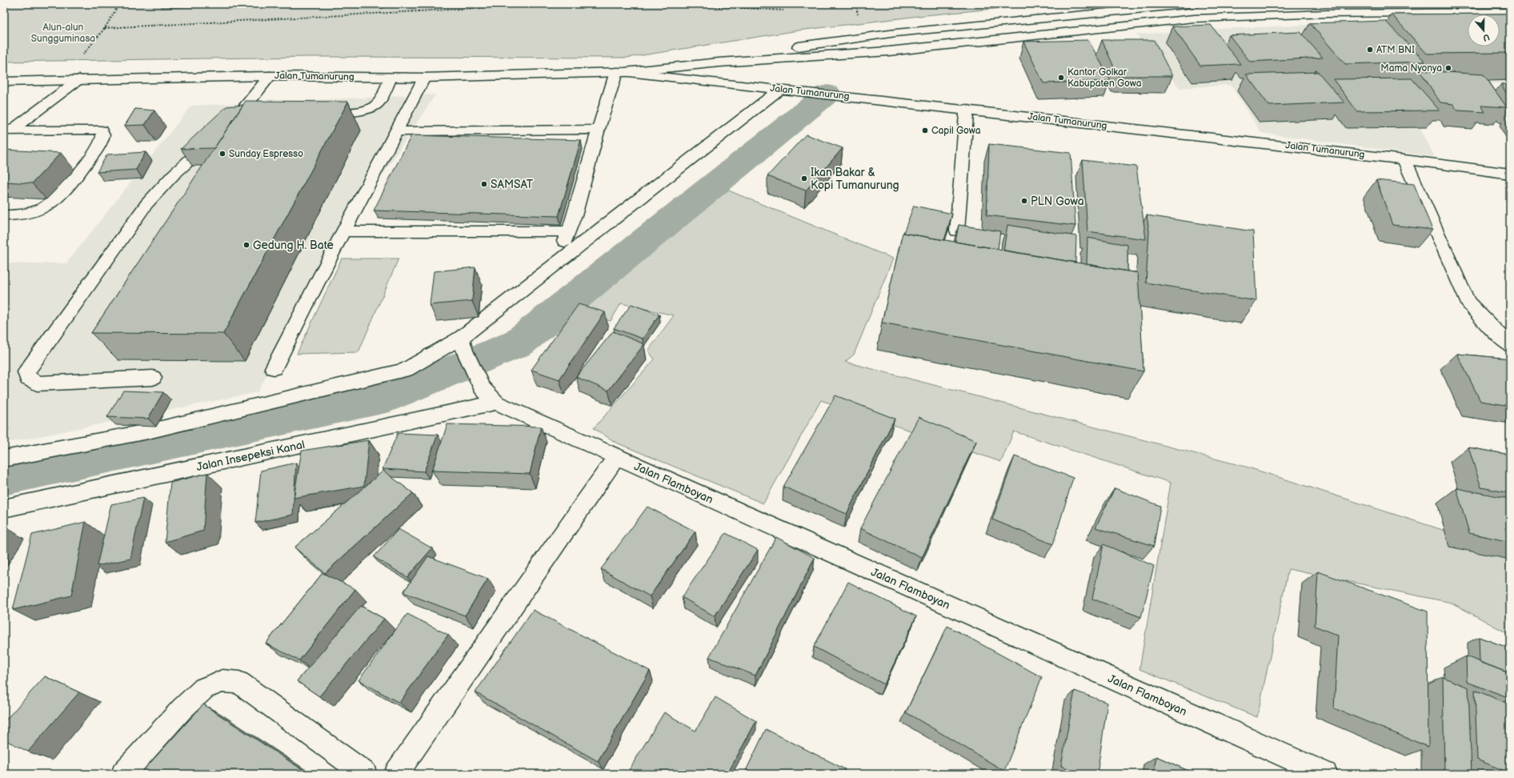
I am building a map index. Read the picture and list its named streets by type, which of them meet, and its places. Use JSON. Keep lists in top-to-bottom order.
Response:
{
  "streets": {
    "street": ["Jalan Tumanurung", "Jalan Insepeksi Kanal", "Jalan Flamboyan"]
  },
  "crossings": [
    ["Jalan Insepeksi Kanal", "Jalan Flamboyan"]
  ],
  "parks": ["Alun-alun Sungguminasa"],
  "places": [
    "ATM BNI",
    "Mama Nyonya",
    "Kantor Golkar Kabupaten Gowa",
    "Capil Gowa",
    "Sunday Espresso",
    "Ikan Bakar & Kopi Tumanurung",
    "SAMSAT",
    "PLN Gowa",
    "Gedung H. Bate"
  ],
  "north": "bottom"
}
